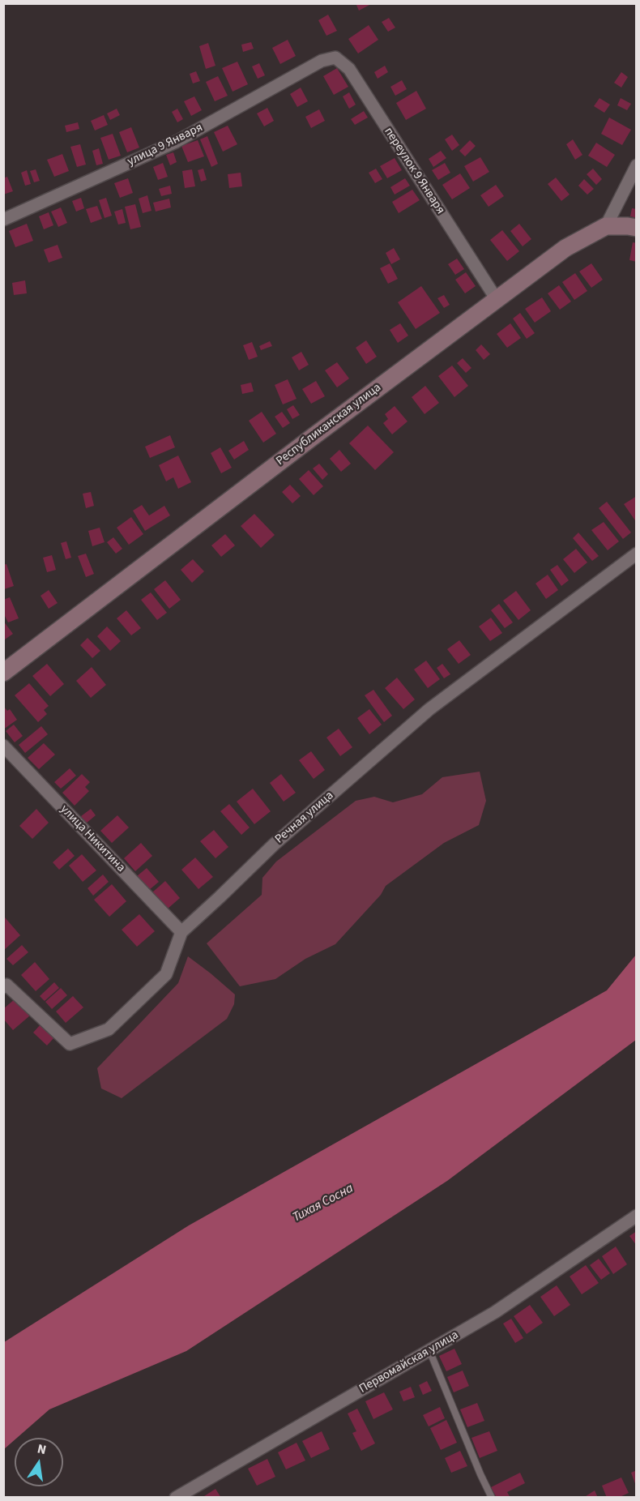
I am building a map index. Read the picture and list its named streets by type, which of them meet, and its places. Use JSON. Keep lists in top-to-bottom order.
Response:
{
  "streets": {
    "street": [
      "улица 9 Января",
      "переулок 9 Января",
      "Республиканская улица",
      "Речная улица",
      "улица Никитина",
      "Первомайская улица"
    ]
  },
  "crossings": [
    ["улица 9 Января", "переулок 9 Января"],
    ["переулок 9 Января", "Республиканская улица"],
    ["Речная улица", "улица Никитина"]
  ],
  "water": ["Тихая Сосна"],
  "north": "top"
}
